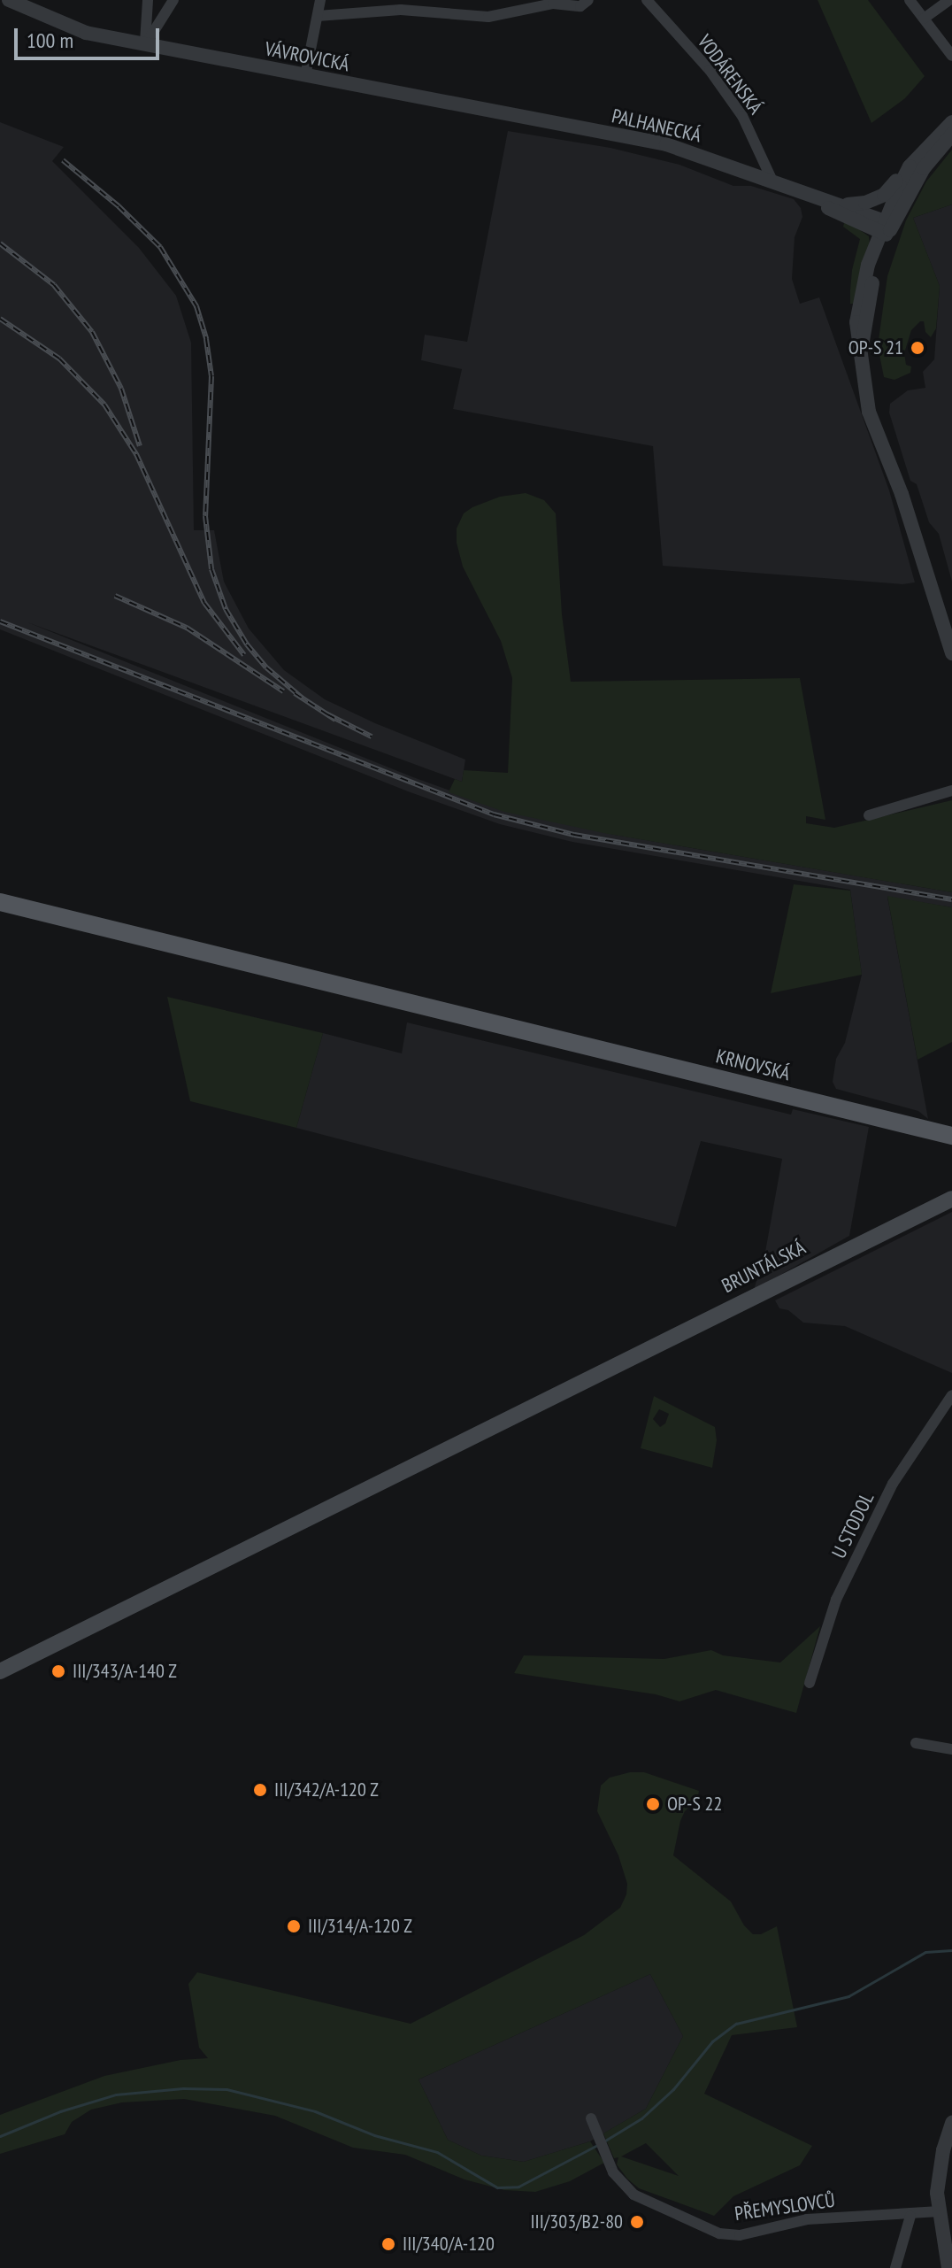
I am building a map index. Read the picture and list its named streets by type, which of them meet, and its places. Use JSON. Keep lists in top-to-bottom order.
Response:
{
  "streets": {
    "main road": ["KRNOVSKÁ", "BRUNTÁLSKÁ"],
    "street": [
      "VÁVROVICKÁ",
      "VODÁRENSKÁ",
      "PALHANECKÁ",
      "U STODOL",
      "PŘEMYSLOVCŮ"
    ]
  },
  "crossings": [
    ["VÁVROVICKÁ", "PALHANECKÁ"],
    ["VODÁRENSKÁ", "PALHANECKÁ"]
  ],
  "places": [
    "OP-S 21",
    "III/343/A-140 Z",
    "III/342/A-120 Z",
    "OP-S 22",
    "III/314/A-120 Z",
    "III/303/B2-80",
    "III/340/A-120"
  ],
  "scale_bar": "100 m"
}
